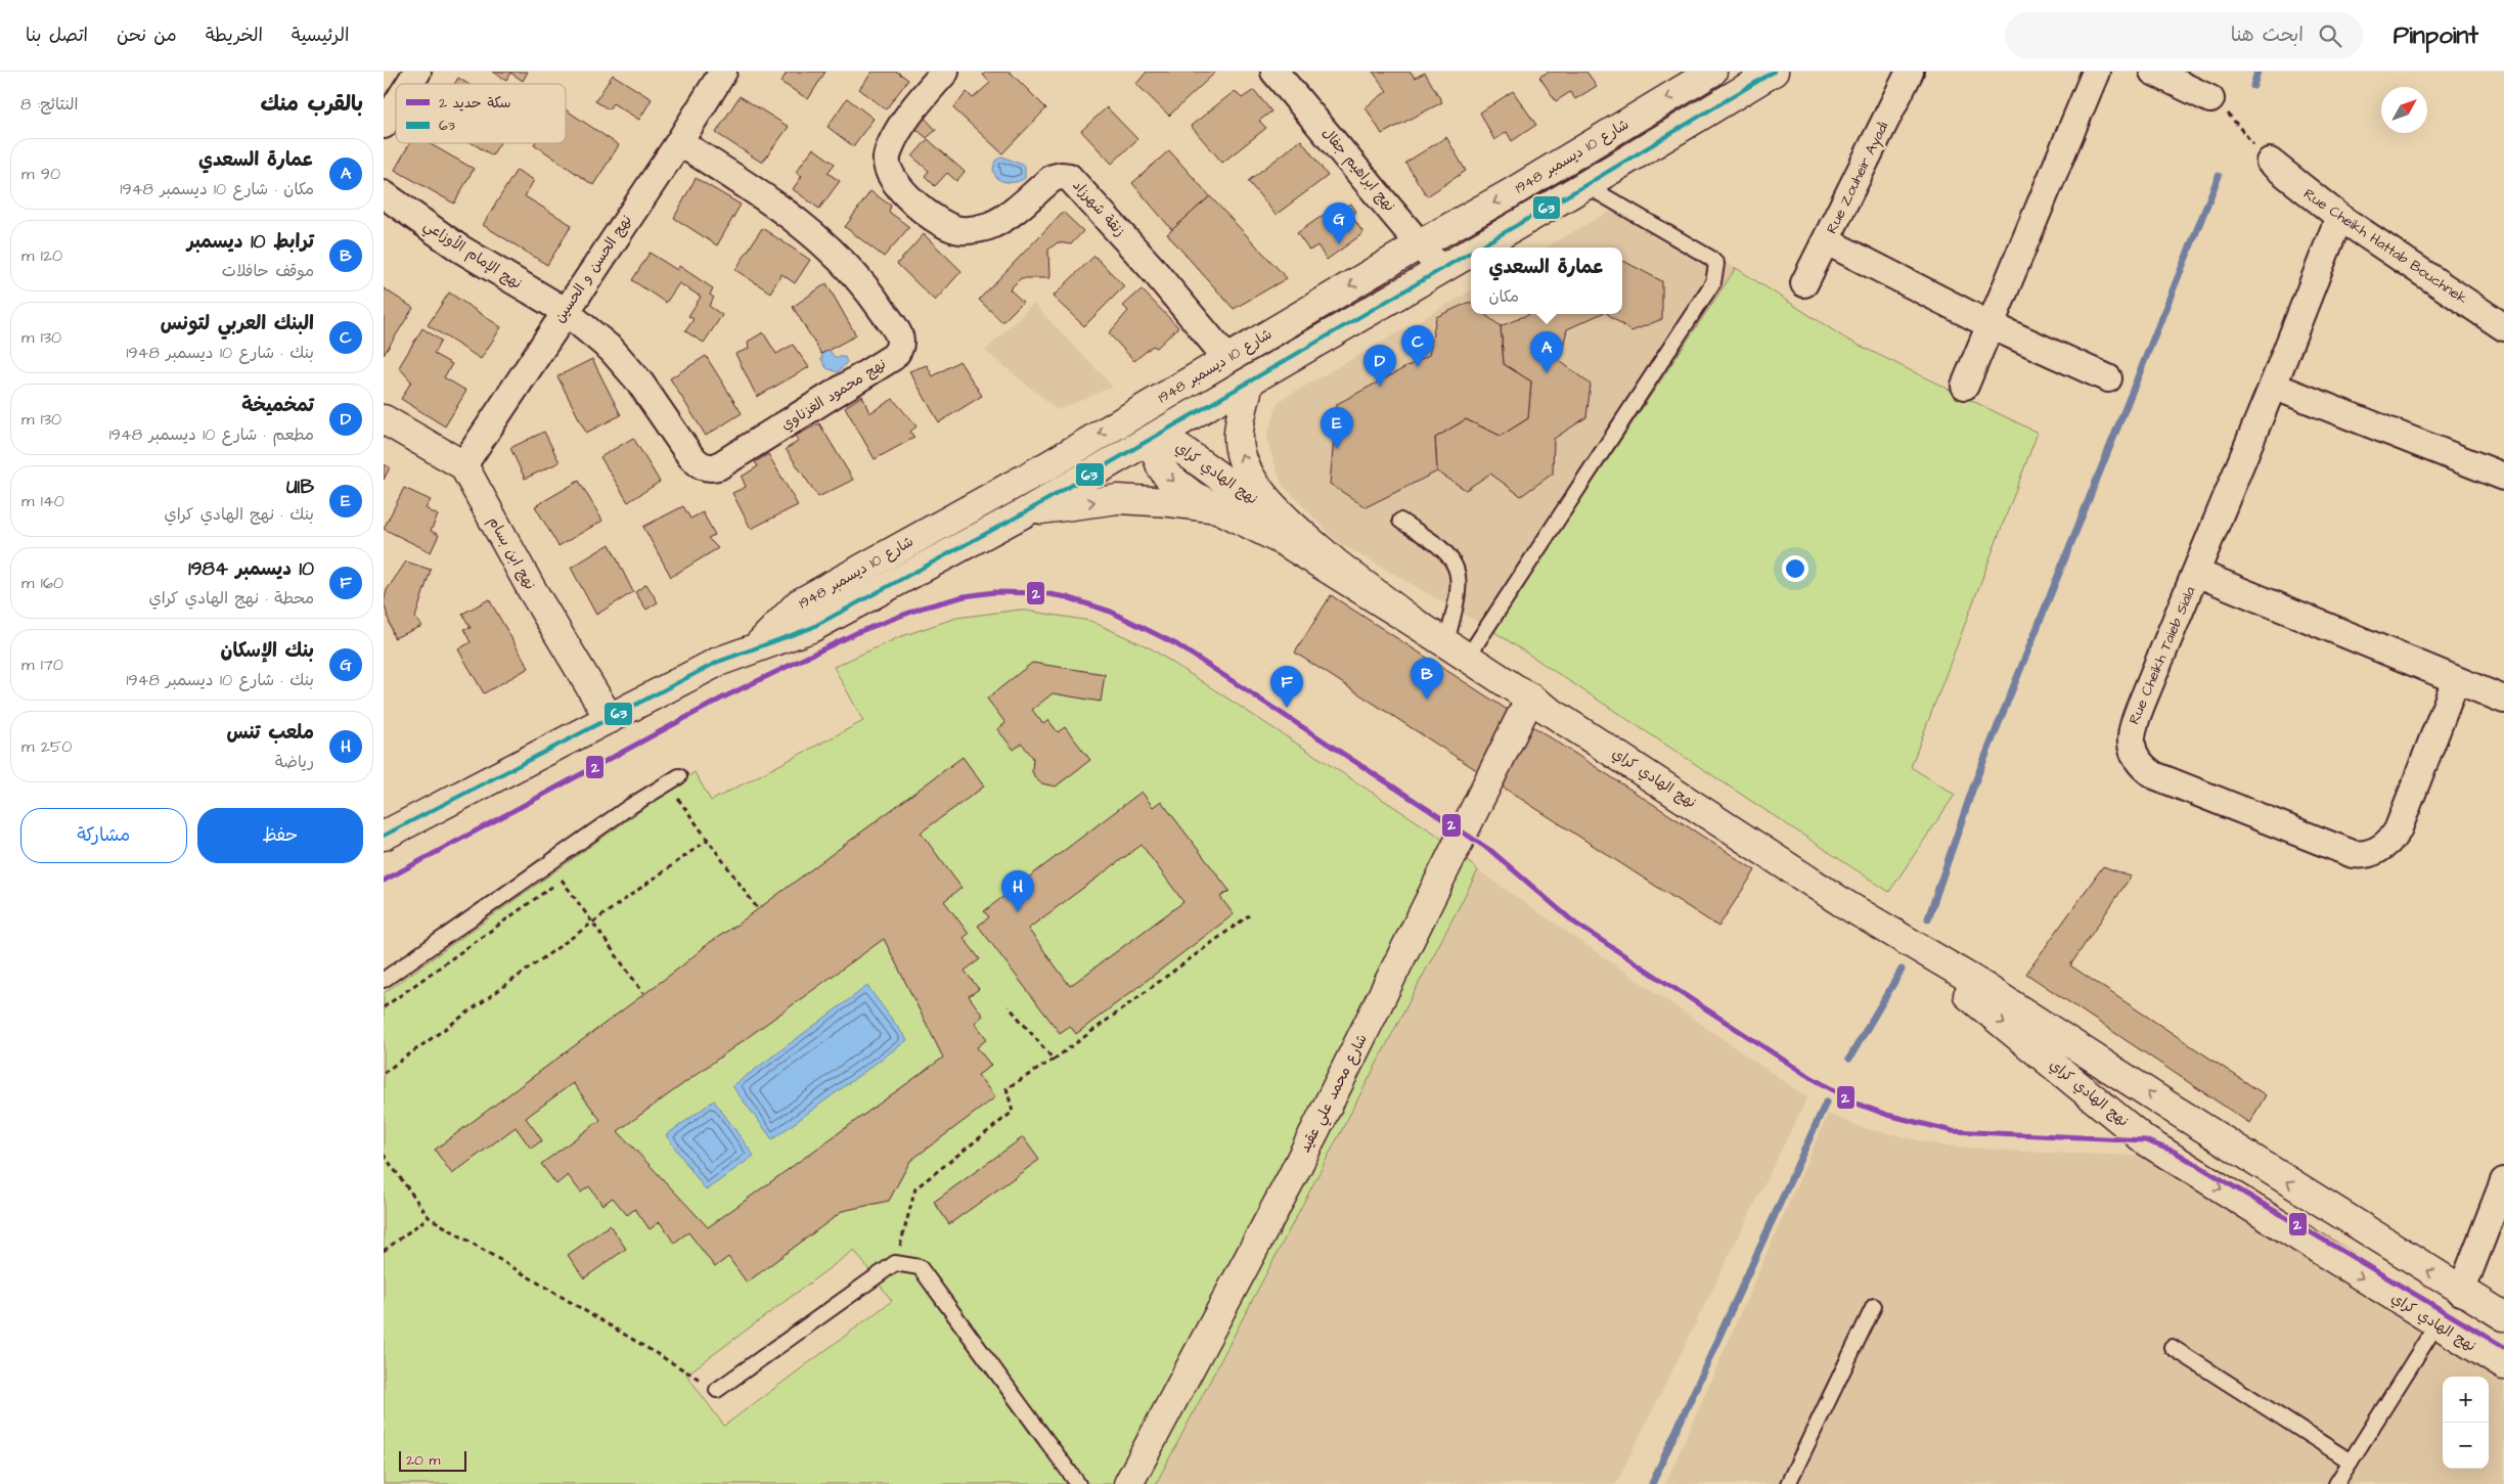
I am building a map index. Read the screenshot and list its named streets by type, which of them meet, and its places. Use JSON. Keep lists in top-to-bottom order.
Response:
{
  "streets": {
    "street": [
      "شارع 10 ديسمبر 1948",
      "نهج ابراهيم جفال",
      "Rue Zouheir Ayadi",
      "زنقة شهرزاد",
      "Rue Cheikh Hattab Bouchnek",
      "نهج الإمام الأوزاعي",
      "نهج الحسن و الحسين",
      "نهج محمود الغزناوي",
      "نهج الهادي كراي",
      "نهج ابن بسام",
      "Rue Cheikh Taieb Siala",
      "شارع محمد علي عقيد"
    ]
  },
  "crossings": [
    ["شارع 10 ديسمبر 1948", "نهج ابراهيم جفال"],
    ["شارع 10 ديسمبر 1948", "زنقة شهرزاد"],
    ["شارع 10 ديسمبر 1948", "نهج الهادي كراي"],
    ["Rue Cheikh Hattab Bouchnek", "Rue Cheikh Taieb Siala"],
    ["نهج الإمام الأوزاعي", "نهج الحسن و الحسين"],
    ["نهج الإمام الأوزاعي", "نهج محمود الغزناوي"],
    ["نهج الحسن و الحسين", "نهج محمود الغزناوي"],
    ["نهج الحسن و الحسين", "نهج ابن بسام"],
    ["نهج الهادي كراي", "شارع محمد علي عقيد"]
  ],
  "lines": ["transit line 63", "rail line 2"],
  "legend": ["سكة حديد 2", "63"],
  "scale_bar": "20 m",
  "north": "top right",
  "page": {
    "header": "Pinpoint",
    "search": "ابحث هنا",
    "nav": [
      "الرئيسية",
      "الخريطة",
      "من نحن",
      "اتصل بنا"
    ],
    "heading": ["بالقرب منك", "النتائج: 8"],
    "list": [
      {
        "mark": "A",
        "name": "عمارة السعدي",
        "note": "مكان · شارع 10 ديسمبر 1948",
        "value": "90 m"
      },
      {
        "mark": "B",
        "name": "ترابط 10 ديسمبر",
        "note": "موقف حافلات",
        "value": "120 m"
      },
      {
        "mark": "C",
        "name": "البنك العربي لتونس",
        "note": "بنك · شارع 10 ديسمبر 1948",
        "value": "130 m"
      },
      {
        "mark": "D",
        "name": "تمخميخة",
        "note": "مطعم · شارع 10 ديسمبر 1948",
        "value": "130 m"
      },
      {
        "mark": "E",
        "name": "UIB",
        "note": "بنك · نهج الهادي كراي",
        "value": "140 m"
      },
      {
        "mark": "F",
        "name": "10 ديسمبر 1984",
        "note": "محطة · نهج الهادي كراي",
        "value": "160 m"
      },
      {
        "mark": "G",
        "name": "بنك الإسكان",
        "note": "بنك · شارع 10 ديسمبر 1948",
        "value": "170 m"
      },
      {
        "mark": "H",
        "name": "ملعب تنس",
        "note": "رياضة",
        "value": "250 m"
      }
    ],
    "pins": [
      "G",
      "C",
      "A",
      "D",
      "E",
      "B",
      "F",
      "H"
    ],
    "popup": ["عمارة السعدي", "مكان"],
    "buttons": ["حفظ", "مشاركة"],
    "map_buttons": ["+", "−"],
    "scale": "20 m"
  }
}
